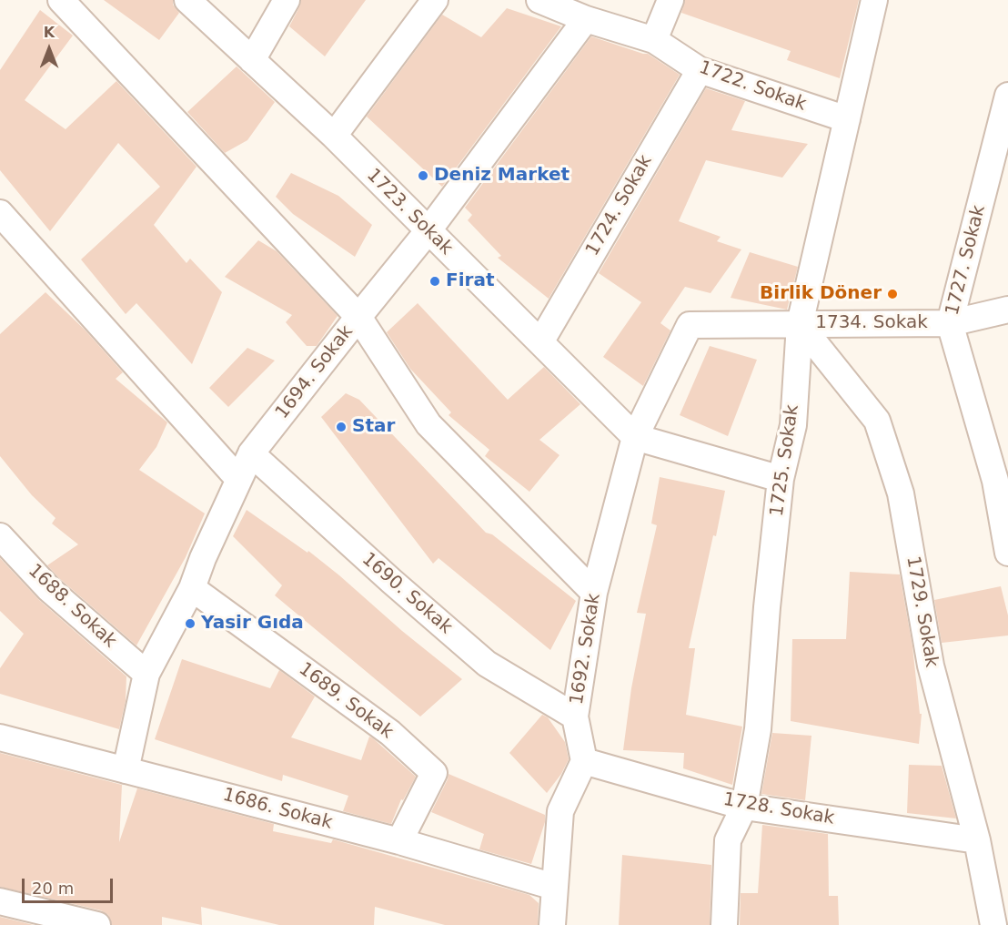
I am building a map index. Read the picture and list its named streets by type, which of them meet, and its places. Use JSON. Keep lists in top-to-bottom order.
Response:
{
  "streets": {
    "street": [
      "1722. Sokak",
      "1724. Sokak",
      "1723. Sokak",
      "1727. Sokak",
      "1734. Sokak",
      "1694. Sokak",
      "1725. Sokak",
      "1690. Sokak",
      "1688. Sokak",
      "1729. Sokak",
      "1692. Sokak",
      "1689. Sokak",
      "1686. Sokak",
      "1728. Sokak"
    ]
  },
  "crossings": [
    ["1722. Sokak", "1724. Sokak"],
    ["1722. Sokak", "1694. Sokak"],
    ["1722. Sokak", "1725. Sokak"],
    ["1724. Sokak", "1723. Sokak"],
    ["1723. Sokak", "1734. Sokak"],
    ["1723. Sokak", "1694. Sokak"],
    ["1723. Sokak", "1725. Sokak"],
    ["1723. Sokak", "1692. Sokak"],
    ["1727. Sokak", "1734. Sokak"],
    ["1734. Sokak", "1725. Sokak"],
    ["1734. Sokak", "1729. Sokak"],
    ["1734. Sokak", "1692. Sokak"],
    ["1694. Sokak", "1690. Sokak"],
    ["1694. Sokak", "1688. Sokak"],
    ["1694. Sokak", "1689. Sokak"],
    ["1694. Sokak", "1686. Sokak"],
    ["1725. Sokak", "1729. Sokak"],
    ["1725. Sokak", "1728. Sokak"],
    ["1690. Sokak", "1692. Sokak"],
    ["1729. Sokak", "1728. Sokak"],
    ["1692. Sokak", "1728. Sokak"],
    ["1689. Sokak", "1686. Sokak"]
  ],
  "places": [
    "Deniz Market",
    "Firat",
    "Birlik Döner",
    "Star",
    "Yasir Gıda"
  ],
  "scale_bar": "20 m",
  "north": "top"
}
